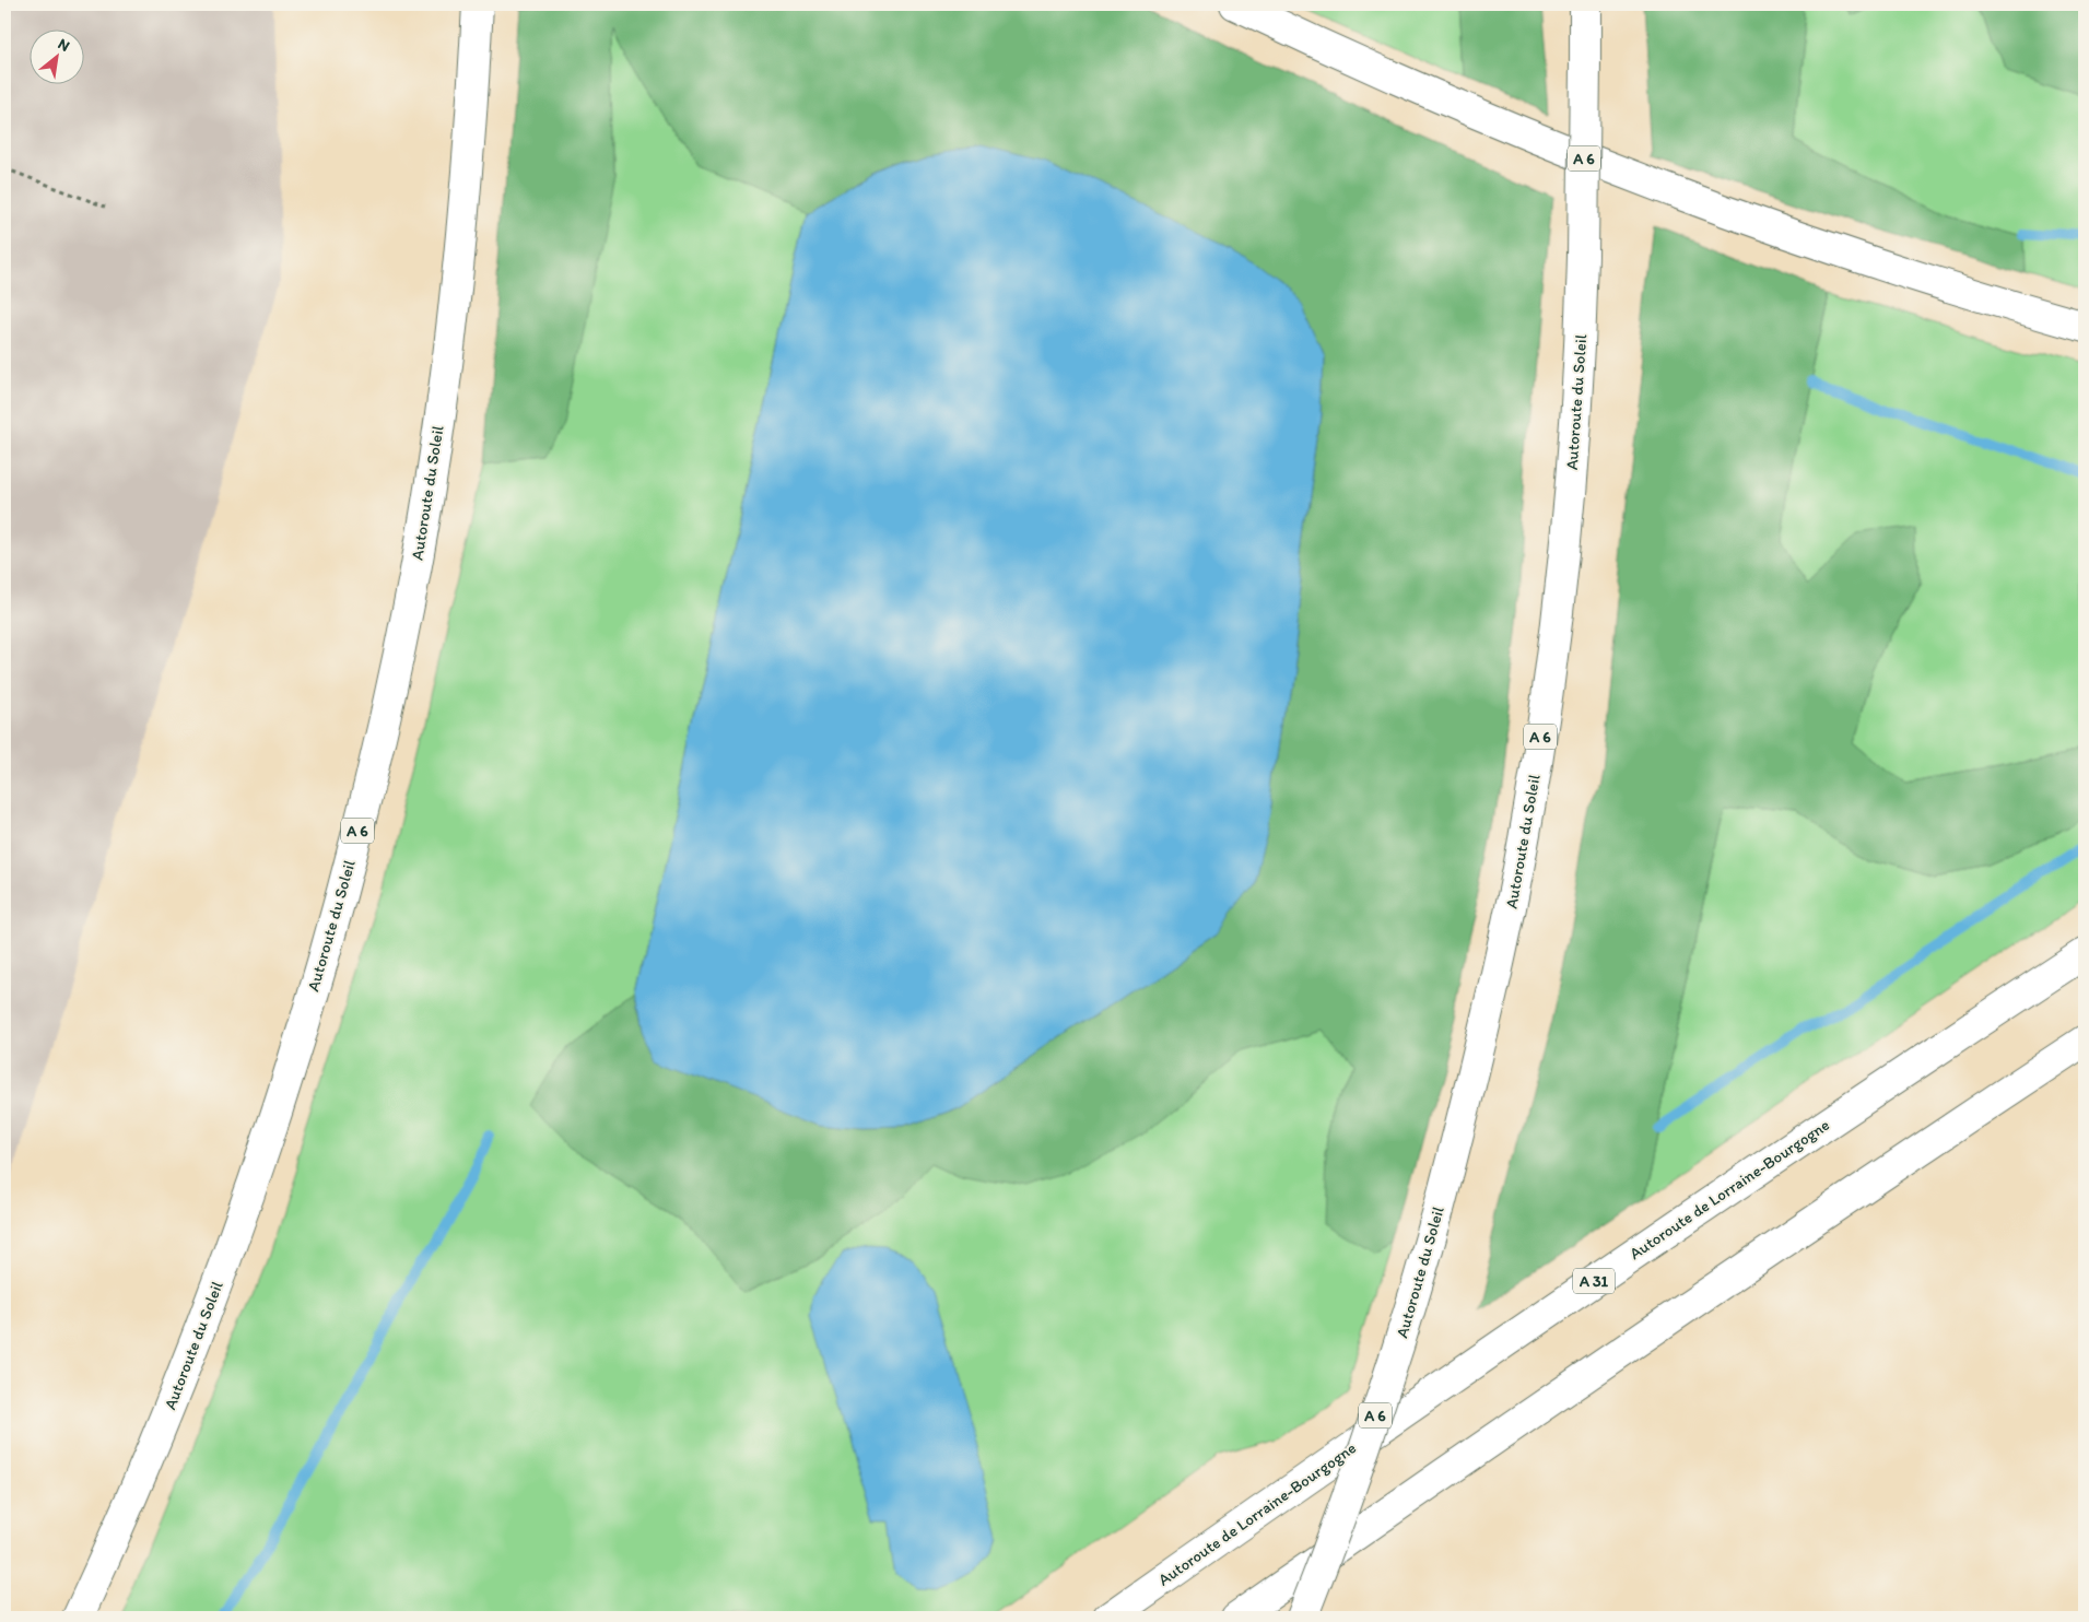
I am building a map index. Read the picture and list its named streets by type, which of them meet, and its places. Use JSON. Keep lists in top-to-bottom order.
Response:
{
  "streets": {
    "highway": [
      "A 6",
      "Autoroute du Soleil",
      "Autoroute de Lorraine-Bourgogne",
      "A 31"
    ]
  },
  "north": "top right"
}
